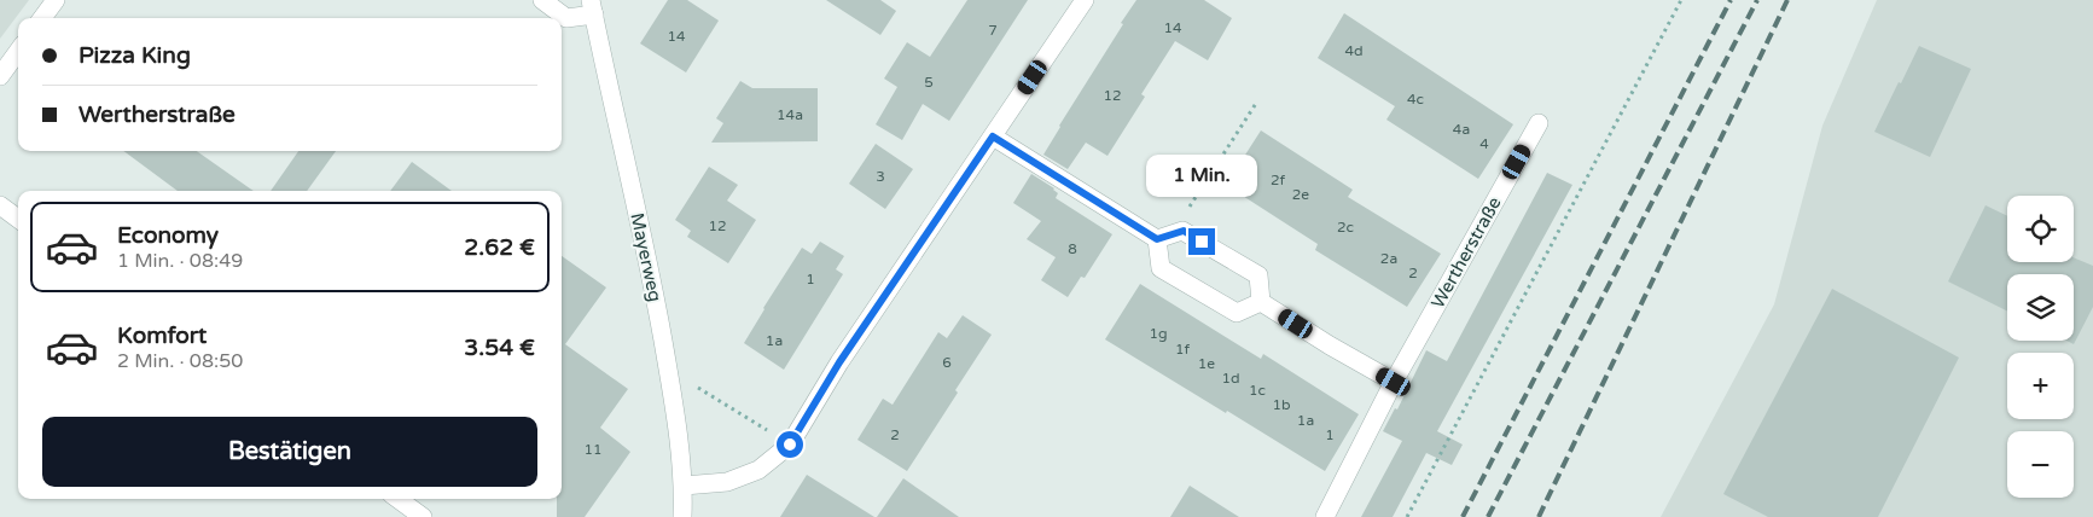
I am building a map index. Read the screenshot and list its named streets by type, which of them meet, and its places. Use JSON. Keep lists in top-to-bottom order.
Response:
{
  "streets": {
    "street": ["Wertherstraße", "Mayerweg"]
  },
  "house_numbers": [
    "14",
    "7",
    "14",
    "4d",
    "5",
    "12",
    "4c",
    "14a",
    "4a",
    "4",
    "3",
    "2f",
    "2e",
    "12",
    "2c",
    "8",
    "2a",
    "2",
    "1",
    "1g",
    "1a",
    "1f",
    "6",
    "1e",
    "1d",
    "1c",
    "1b",
    "1a",
    "2",
    "1",
    "11"
  ],
  "page": {
    "banner": ["Pizza King", "Wertherstraße"],
    "bubble": "1 Min.",
    "map_buttons": ["+", "−"],
    "list": [
      {
        "name": "Economy",
        "note": "1 Min. · 08:49",
        "value": "2.62 €"
      },
      {
        "name": "Komfort",
        "note": "2 Min. · 08:50",
        "value": "3.54 €"
      }
    ],
    "buttons": "Bestätigen"
  }
}
